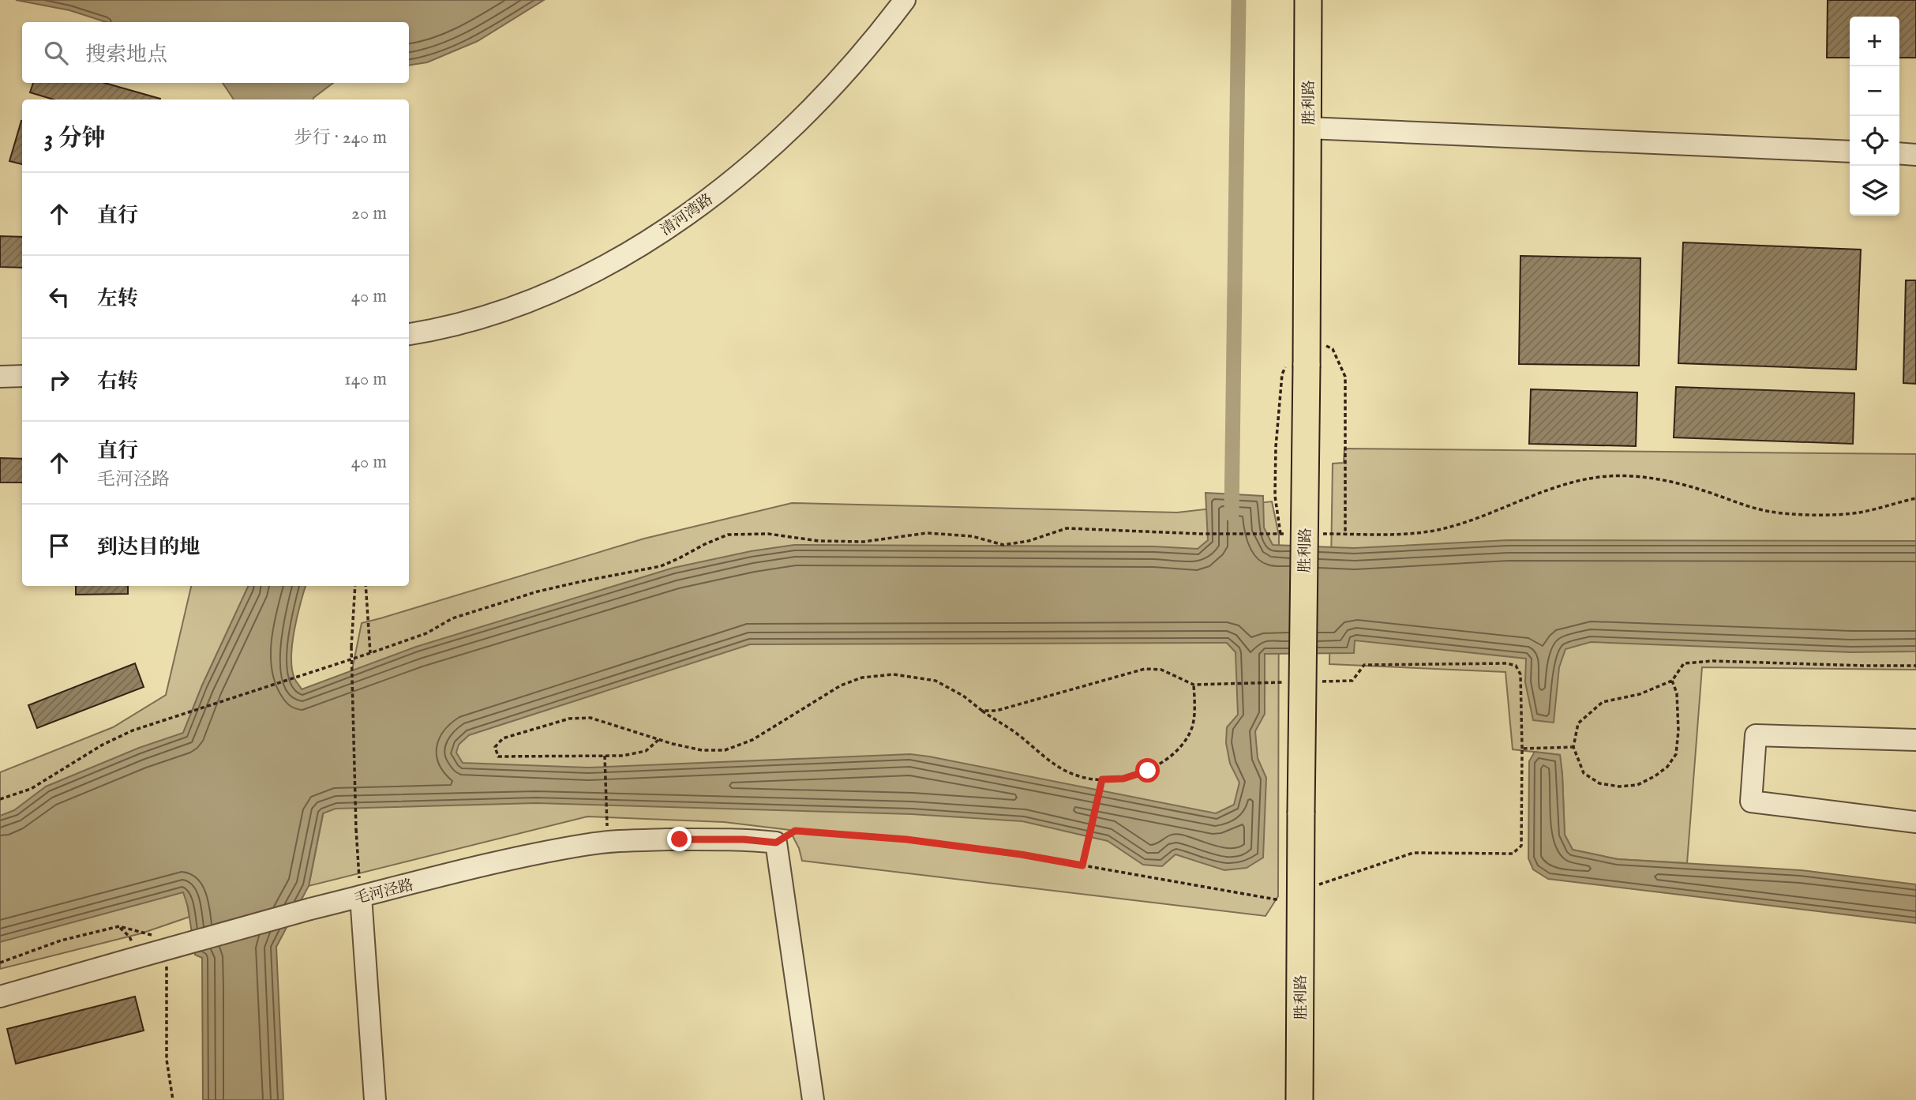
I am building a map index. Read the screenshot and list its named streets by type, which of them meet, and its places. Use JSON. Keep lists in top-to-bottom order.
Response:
{
  "streets": {
    "main road": ["胜利路"],
    "street": ["清河湾路", "毛河泾路"]
  },
  "page": {
    "map_buttons": ["+", "−"],
    "search": "搜索地点",
    "heading": ["3 分钟", "步行 · 240 m"],
    "list": [
      ["直行", "20 m"],
      ["左转", "40 m"],
      ["右转", "140 m"],
      ["直行", "毛河泾路", "40 m"],
      "到达目的地"
    ]
  }
}
